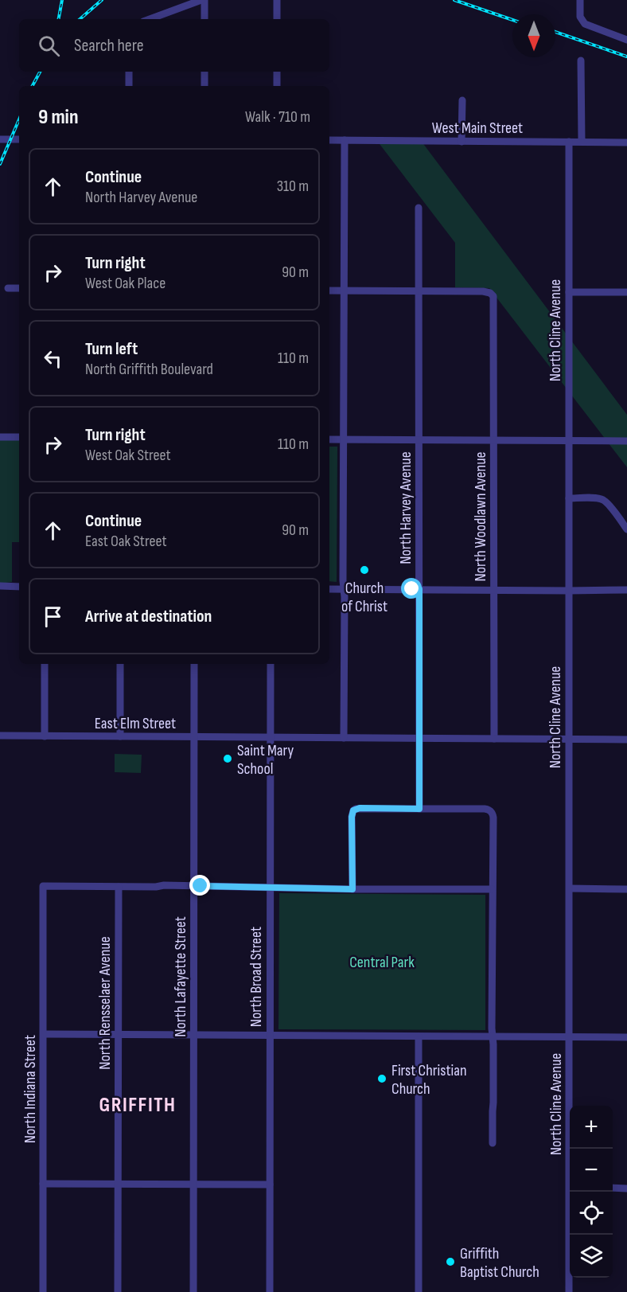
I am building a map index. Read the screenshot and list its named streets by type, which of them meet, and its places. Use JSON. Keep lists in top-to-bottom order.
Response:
{
  "streets": {
    "street": [
      "West Main Street",
      "North Cline Avenue",
      "North Harvey Avenue",
      "North Woodlawn Avenue",
      "East Elm Street",
      "North Lafayette Street",
      "North Broad Street",
      "North Rensselaer Avenue",
      "North Indiana Street"
    ]
  },
  "crossings": [
    ["West Main Street", "North Cline Avenue"],
    ["North Cline Avenue", "East Elm Street"],
    ["North Harvey Avenue", "North Woodlawn Avenue"],
    ["North Harvey Avenue", "East Elm Street"],
    ["North Woodlawn Avenue", "East Elm Street"],
    ["East Elm Street", "North Lafayette Street"],
    ["East Elm Street", "North Broad Street"],
    ["North Rensselaer Avenue", "North Indiana Street"]
  ],
  "districts": ["GRIFFITH"],
  "parks": ["Central Park"],
  "places": [
    "Church of Christ",
    "Saint Mary School",
    "First Christian Church",
    "Griffith Baptist Church"
  ],
  "north": "bottom",
  "page": {
    "search": "Search here",
    "heading": ["9 min", "Walk · 710 m"],
    "list": [
      ["Continue", "North Harvey Avenue", "310 m"],
      ["Turn right", "West Oak Place", "90 m"],
      ["Turn left", "North Griffith Boulevard", "110 m"],
      ["Turn right", "West Oak Street", "110 m"],
      ["Continue", "East Oak Street", "90 m"],
      "Arrive at destination"
    ],
    "map_buttons": ["+", "−"]
  }
}
